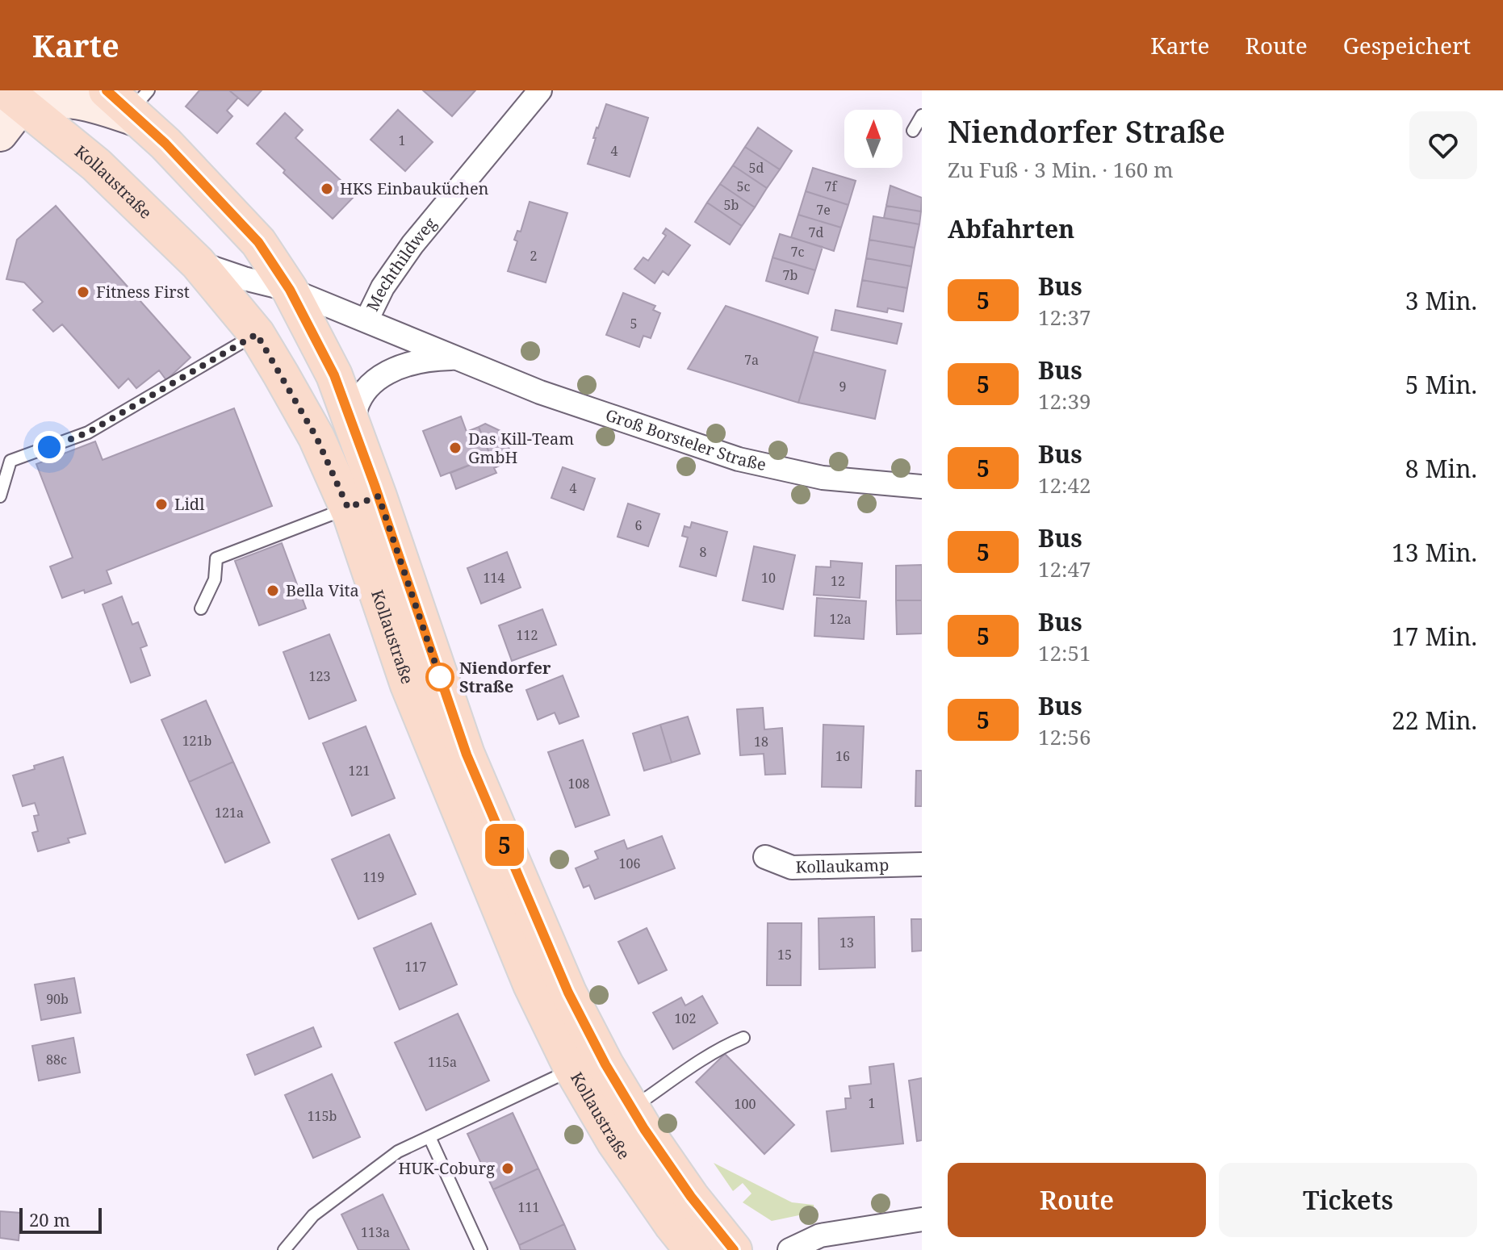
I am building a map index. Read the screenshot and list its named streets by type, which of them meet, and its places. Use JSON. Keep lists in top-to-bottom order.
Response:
{
  "streets": {
    "main road": ["Kollaustraße"],
    "street": ["Mechthildweg", "Groß Borsteler Straße", "Kollaukamp"]
  },
  "crossings": [
    ["Kollaustraße", "Groß Borsteler Straße"],
    ["Mechthildweg", "Groß Borsteler Straße"]
  ],
  "places": [
    "HKS Einbauküchen",
    "Fitness First",
    "Das Kill-Team GmbH",
    "Lidl",
    "Bella Vita",
    "Niendorfer Straße",
    "HUK-Coburg"
  ],
  "lines": ["bus line 5"],
  "house_numbers": [
    "1",
    "4",
    "5d",
    "5c",
    "7f",
    "5b",
    "7e",
    "7d",
    "7c",
    "2",
    "7b",
    "5",
    "7a",
    "9",
    "4",
    "6",
    "8",
    "114",
    "10",
    "12",
    "12a",
    "112",
    "123",
    "121b",
    "18",
    "16",
    "121",
    "108",
    "121a",
    "106",
    "119",
    "13",
    "15",
    "117",
    "90b",
    "102",
    "88c",
    "115a",
    "1",
    "100",
    "115b",
    "111",
    "113a"
  ],
  "scale_bar": "20 m",
  "north": "top",
  "page": {
    "header": "Karte",
    "nav": ["Karte", "Route", "Gespeichert"],
    "on_map": "5",
    "heading": [
      ["Niendorfer Straße", "Zu Fuß · 3 Min. · 160 m"],
      "Abfahrten"
    ],
    "list": [
      {
        "mark": "5",
        "name": "Bus",
        "note": "12:37",
        "value": "3 Min."
      },
      {
        "mark": "5",
        "name": "Bus",
        "note": "12:39",
        "value": "5 Min."
      },
      {
        "mark": "5",
        "name": "Bus",
        "note": "12:42",
        "value": "8 Min."
      },
      {
        "mark": "5",
        "name": "Bus",
        "note": "12:47",
        "value": "13 Min."
      },
      {
        "mark": "5",
        "name": "Bus",
        "note": "12:51",
        "value": "17 Min."
      },
      {
        "mark": "5",
        "name": "Bus",
        "note": "12:56",
        "value": "22 Min."
      }
    ],
    "buttons": ["Route", "Tickets"],
    "scale": "20 m"
  }
}
